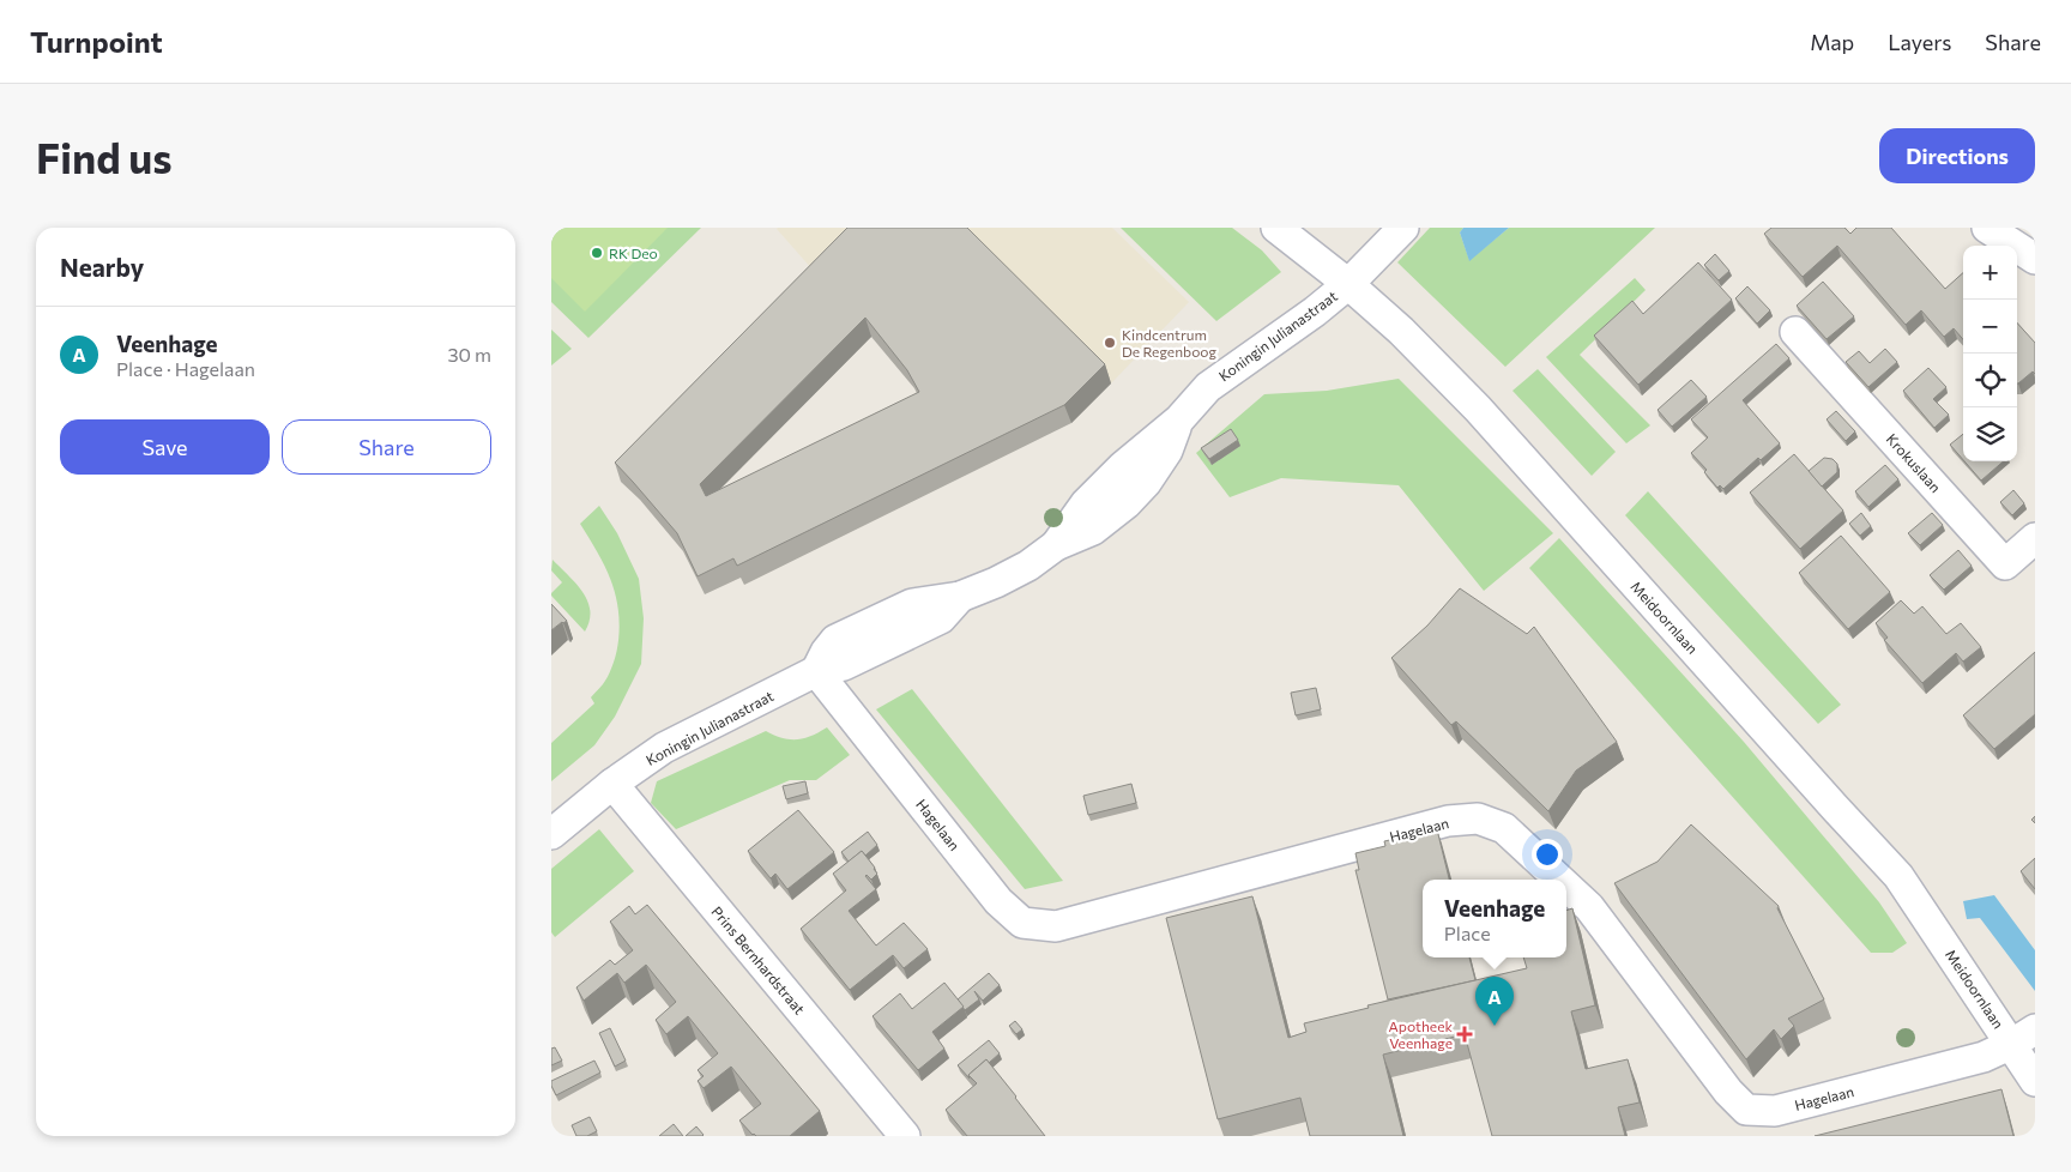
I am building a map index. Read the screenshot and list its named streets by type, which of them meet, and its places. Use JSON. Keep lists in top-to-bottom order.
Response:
{
  "streets": {
    "street": [
      "Koningin Julianastraat",
      "Krokuslaan",
      "Meidoornlaan",
      "Hagelaan",
      "Prins Bernhardstraat"
    ]
  },
  "crossings": [
    ["Koningin Julianastraat", "Meidoornlaan"],
    ["Koningin Julianastraat", "Hagelaan"],
    ["Koningin Julianastraat", "Prins Bernhardstraat"],
    ["Meidoornlaan", "Hagelaan"]
  ],
  "places": {
    "other": ["RK Deo", "Kindcentrum De Regenboog"],
    "health": ["Apotheek Veenhage"]
  },
  "page": {
    "header": "Turnpoint",
    "nav": ["Map", "Layers", "Share"],
    "buttons": [
      "Directions",
      ["Save", "Share"]
    ],
    "title": "Find us",
    "heading": "Nearby",
    "map_buttons": ["+", "−"],
    "list": [
      {
        "mark": "A",
        "name": "Veenhage",
        "note": "Place · Hagelaan",
        "value": "30 m"
      }
    ],
    "popup": ["Veenhage", "Place"],
    "pins": "A"
  }
}
